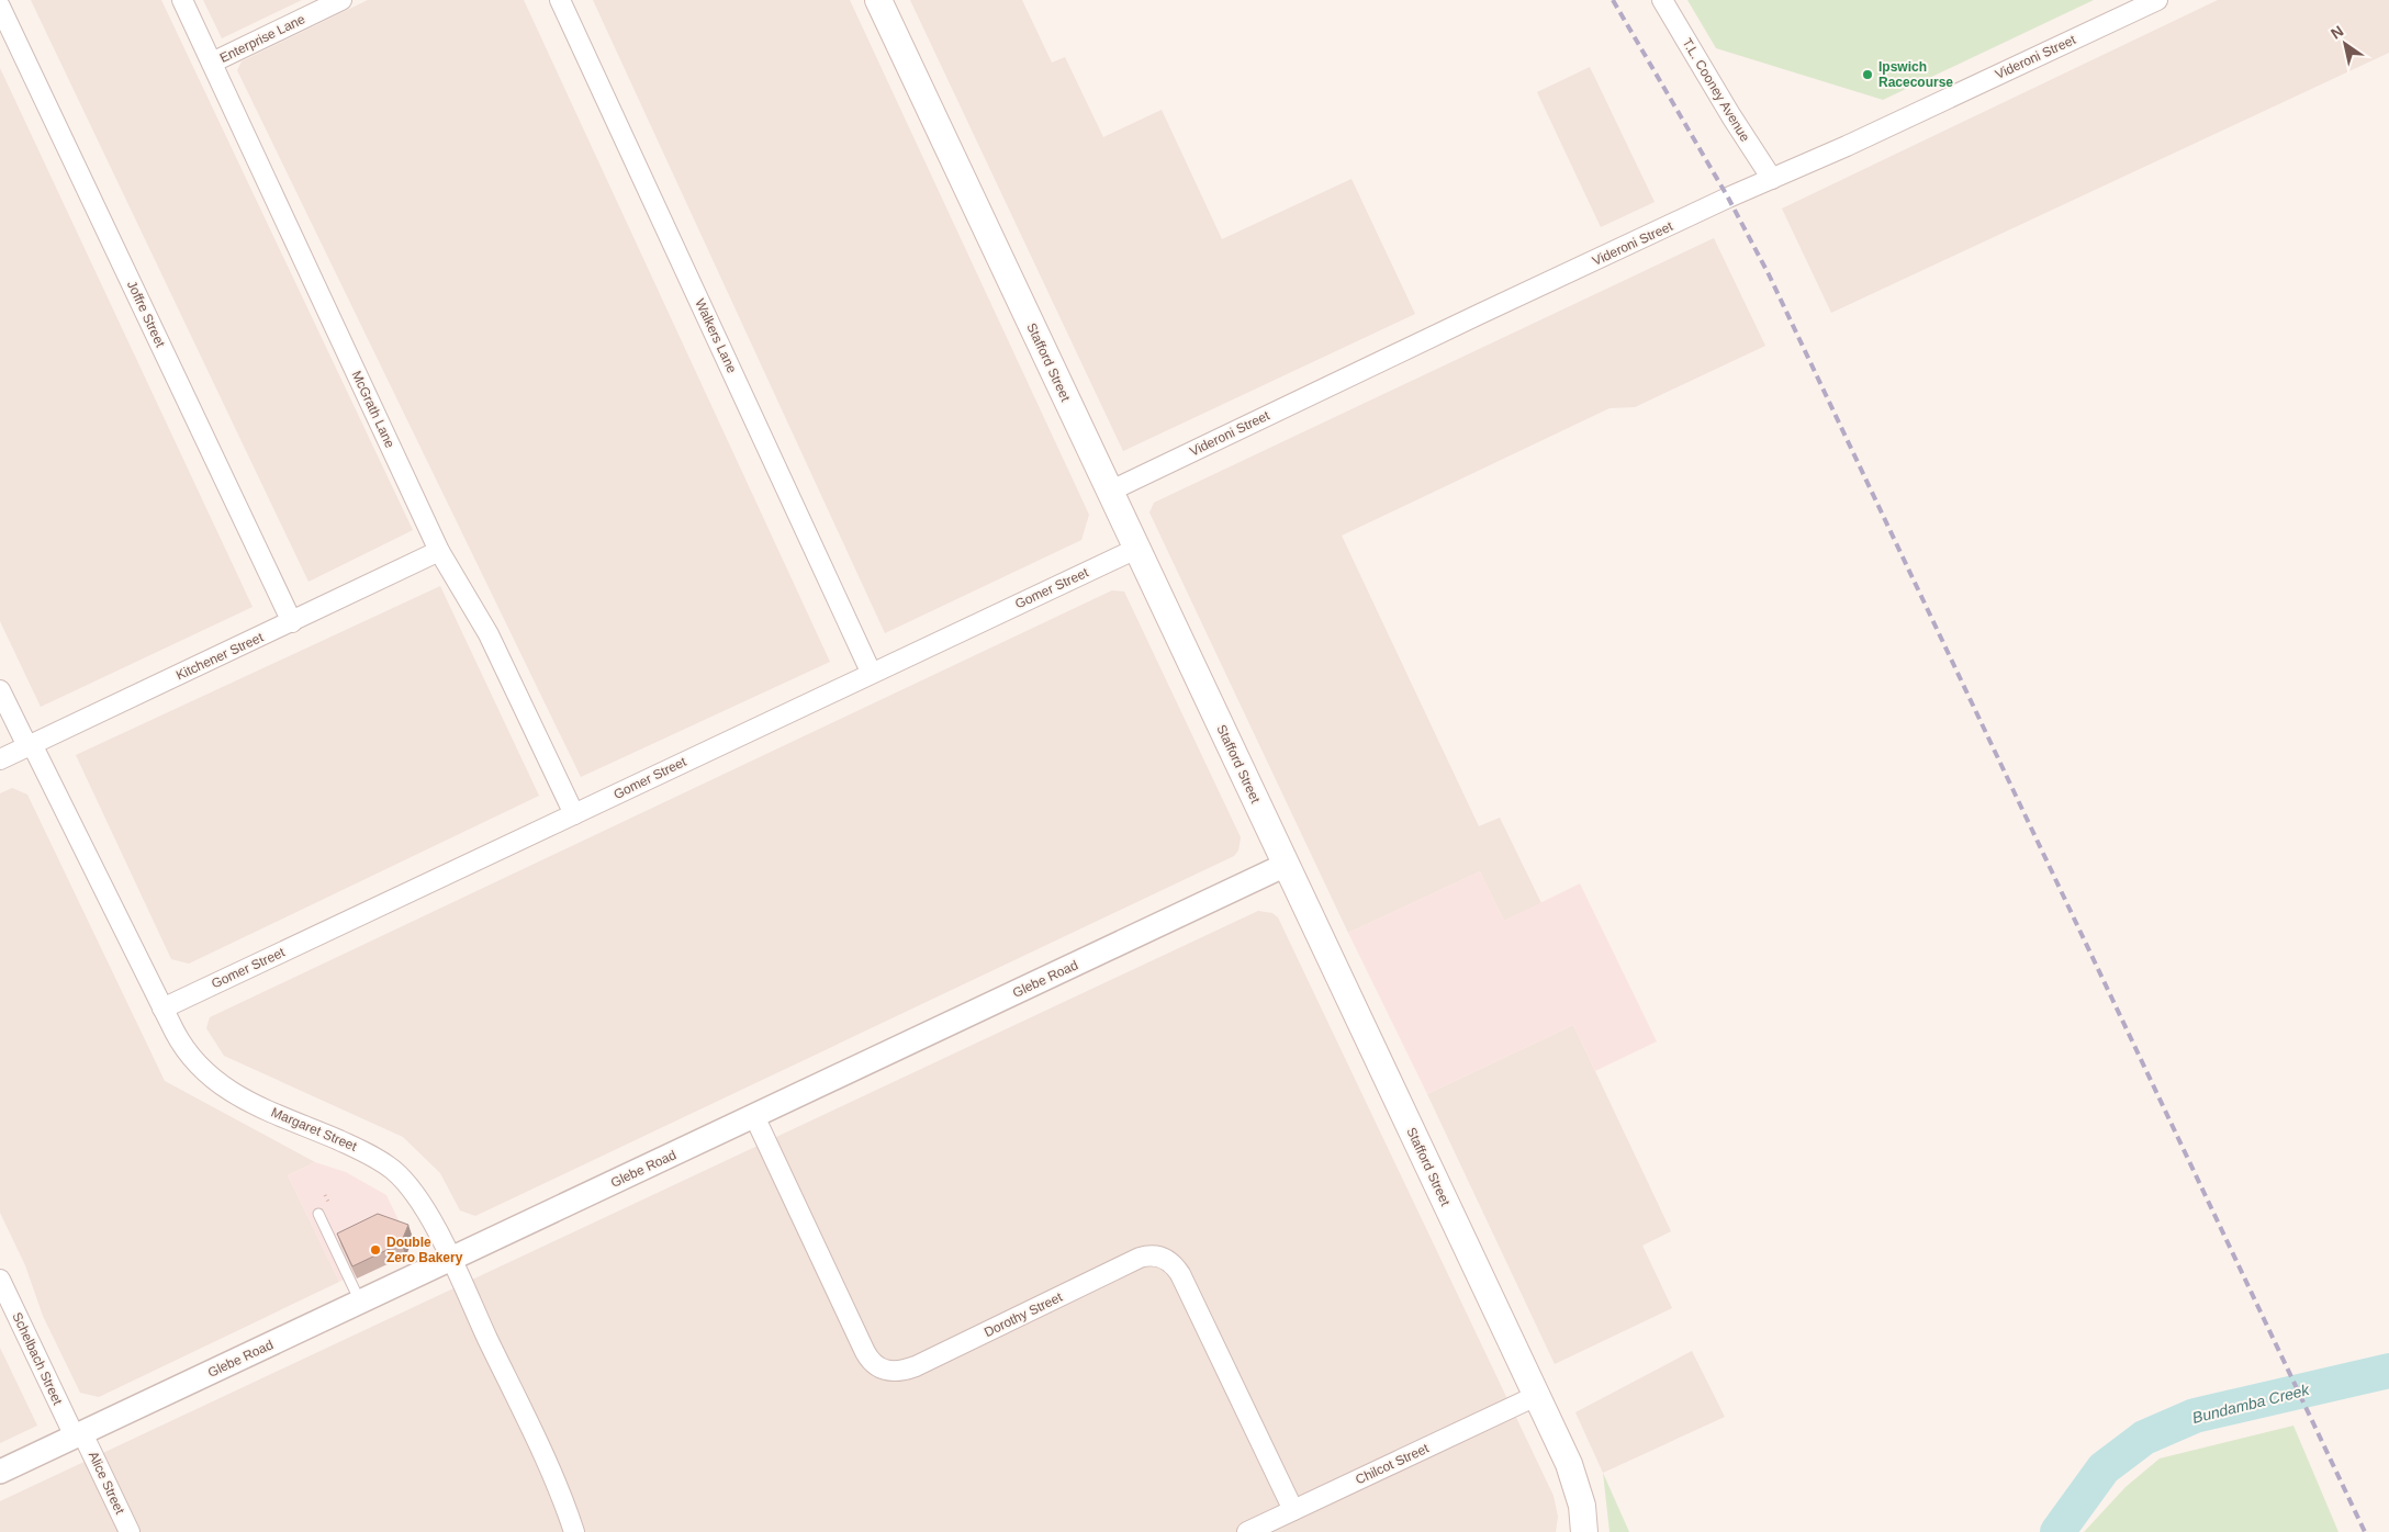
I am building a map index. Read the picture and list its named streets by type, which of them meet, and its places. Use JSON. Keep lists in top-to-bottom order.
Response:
{
  "streets": {
    "main road": ["Stafford Street"],
    "street": [
      "Enterprise Lane",
      "Videroni Street",
      "T.L. Cooney Avenue",
      "Joffre Street",
      "Walkers Lane",
      "McGrath Lane",
      "Gomer Street",
      "Kitchener Street",
      "Glebe Road",
      "Margaret Street",
      "Dorothy Street",
      "Schelbach Street",
      "Chilcot Street",
      "Alice Street"
    ]
  },
  "crossings": [
    ["Enterprise Lane", "McGrath Lane"],
    ["Videroni Street", "T.L. Cooney Avenue"],
    ["Videroni Street", "Stafford Street"],
    ["Joffre Street", "Kitchener Street"],
    ["Walkers Lane", "Gomer Street"],
    ["Stafford Street", "Gomer Street"],
    ["Stafford Street", "Glebe Road"],
    ["Stafford Street", "Chilcot Street"],
    ["McGrath Lane", "Gomer Street"],
    ["McGrath Lane", "Kitchener Street"],
    ["Gomer Street", "Margaret Street"],
    ["Kitchener Street", "Margaret Street"],
    ["Glebe Road", "Margaret Street"],
    ["Glebe Road", "Dorothy Street"],
    ["Glebe Road", "Schelbach Street"],
    ["Glebe Road", "Alice Street"],
    ["Dorothy Street", "Chilcot Street"],
    ["Schelbach Street", "Alice Street"]
  ],
  "water": ["Bundamba Creek"],
  "places": ["Ipswich Racecourse", "Double Zero Bakery"],
  "north": "top left"
}
